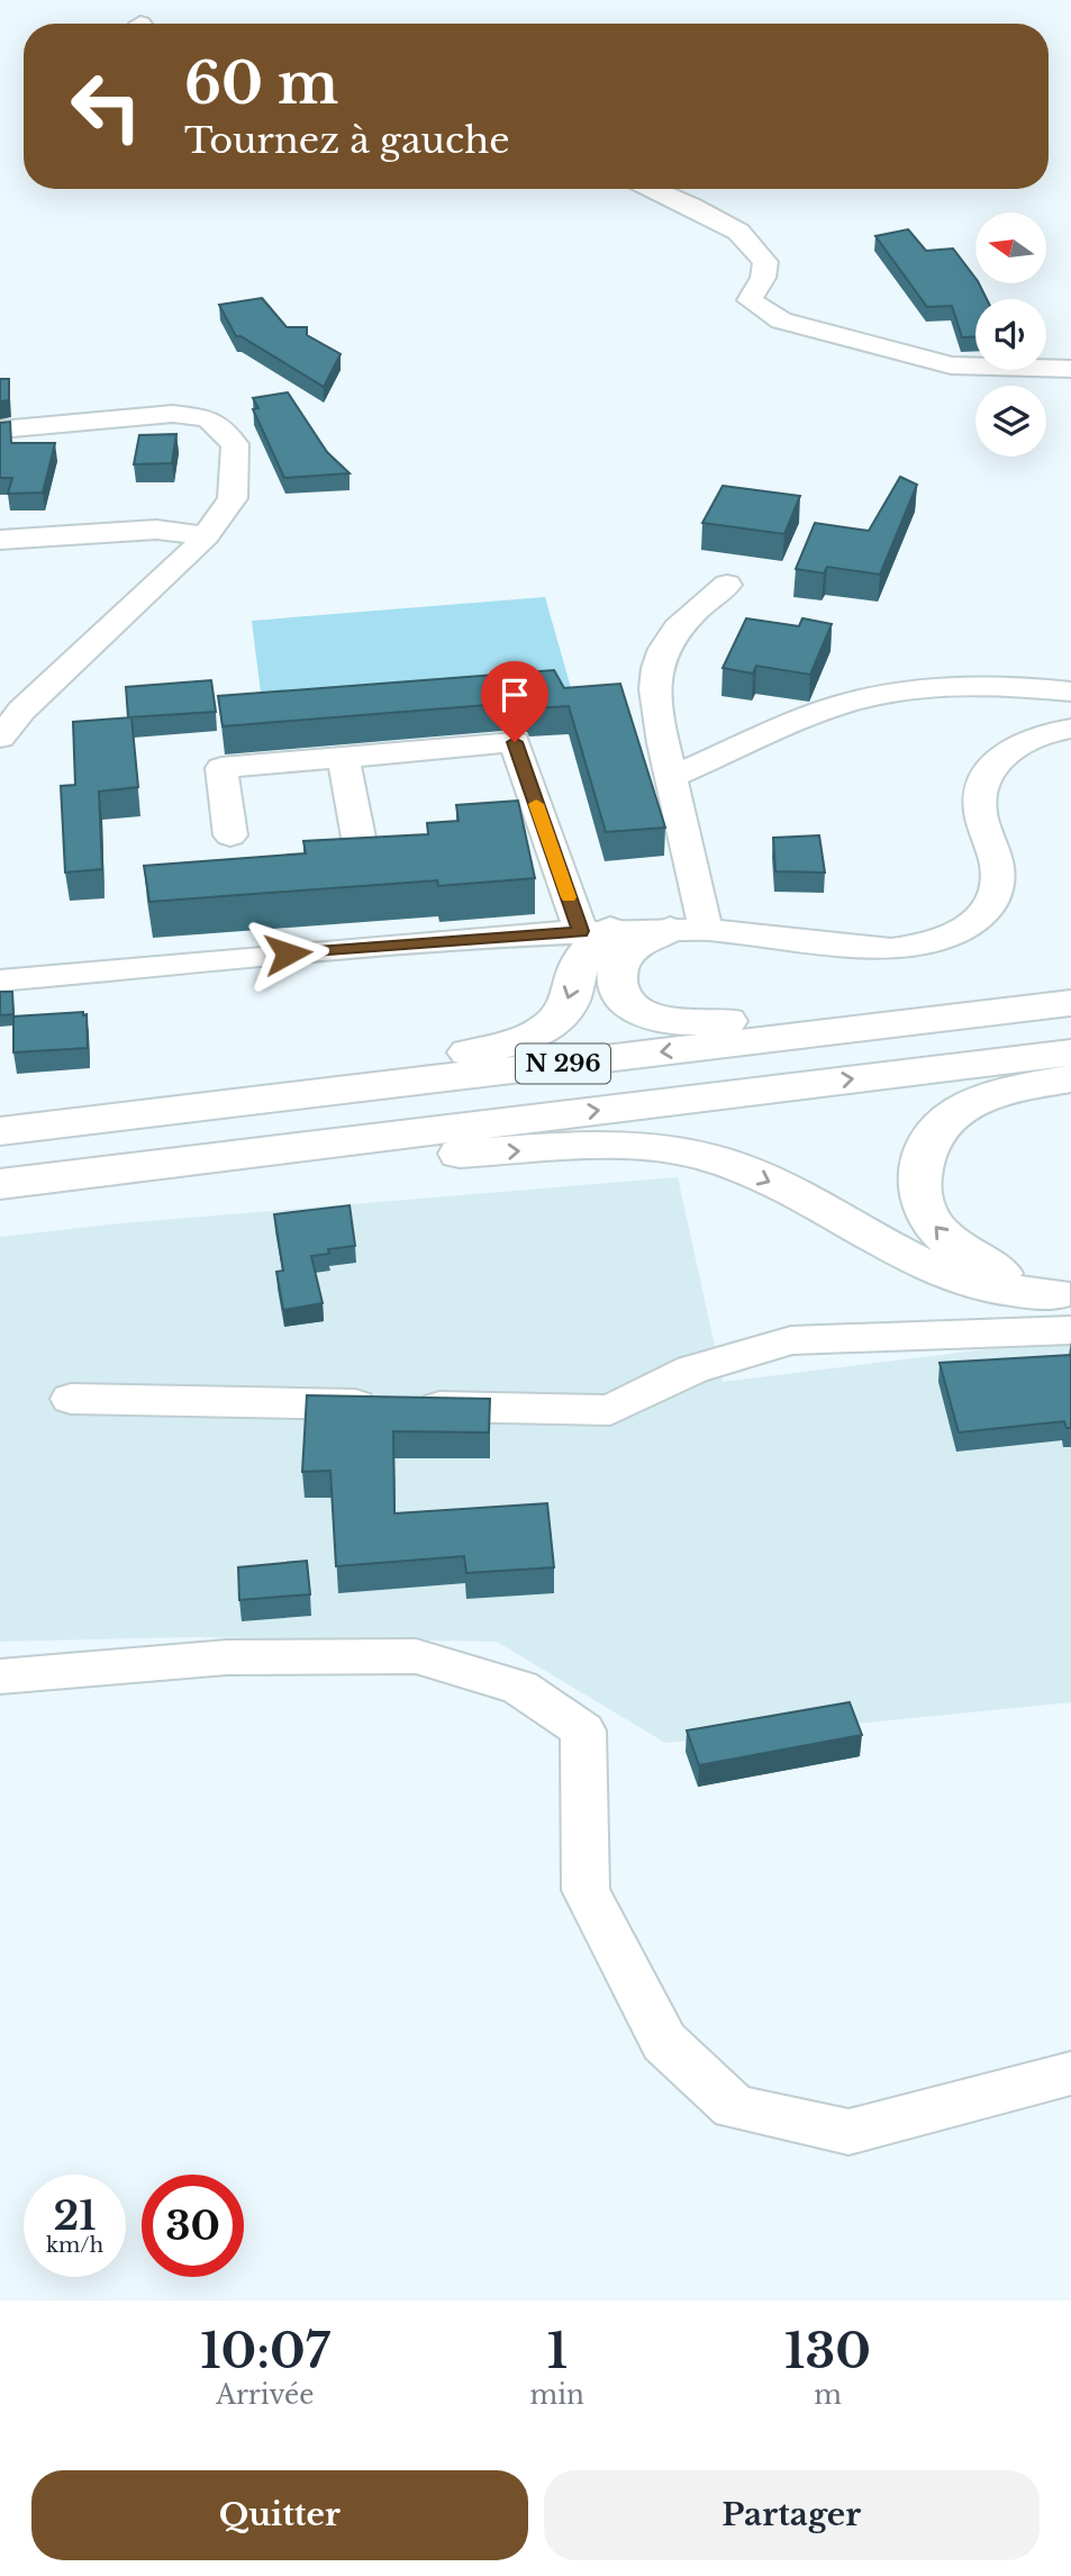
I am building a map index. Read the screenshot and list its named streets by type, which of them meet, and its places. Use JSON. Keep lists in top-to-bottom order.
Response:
{
  "streets": {
    "highway": ["N 296"]
  },
  "north": "left",
  "page": {
    "turn": ["60 m", "Tournez à gauche"],
    "speed": "21 km/h",
    "limit": "30",
    "eta": [
      "10:07",
      "Arrivée",
      "1",
      "min",
      "130",
      "m"
    ],
    "buttons": ["Quitter", "Partager"]
  }
}
